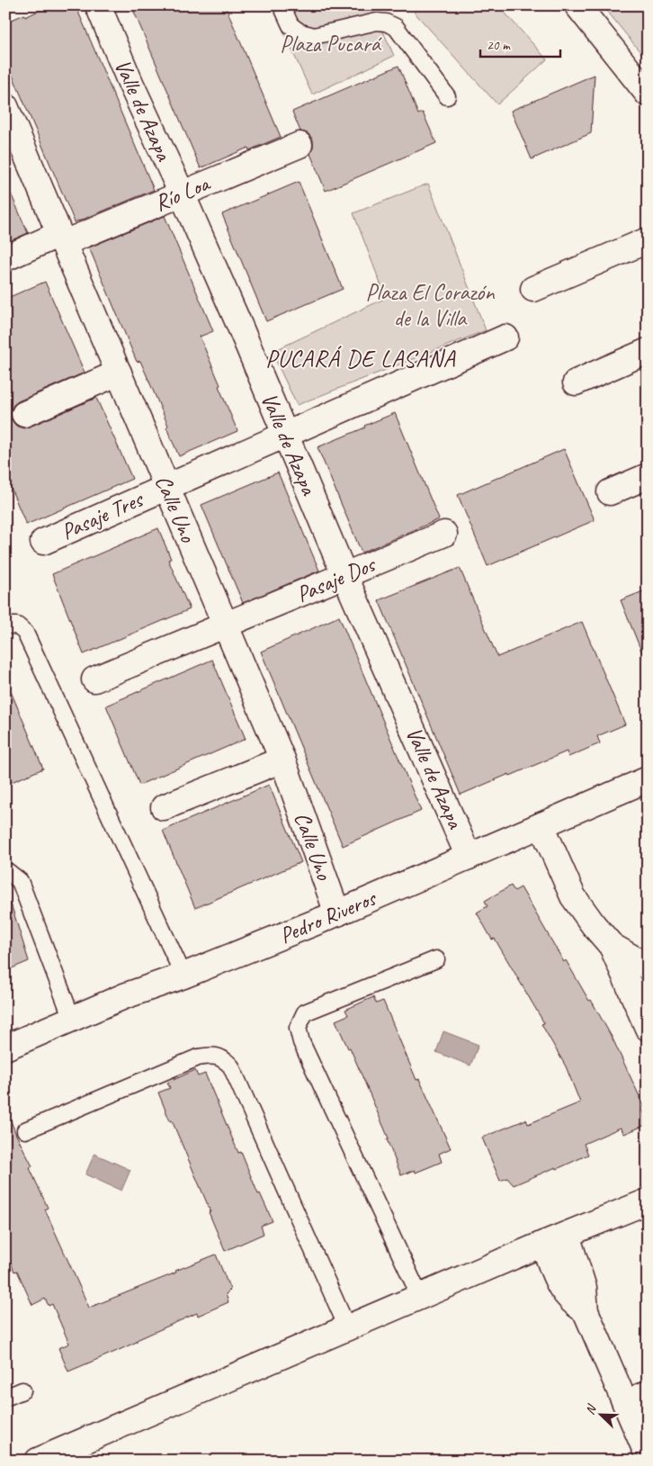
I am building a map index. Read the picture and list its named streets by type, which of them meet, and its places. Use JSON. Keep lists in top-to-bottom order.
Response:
{
  "streets": {
    "street": [
      "Valle de Azapa",
      "Río Loa",
      "Calle Uno",
      "Pasaje Tres",
      "Pasaje Dos",
      "Pedro Riveros"
    ]
  },
  "crossings": [
    ["Valle de Azapa", "Río Loa"],
    ["Valle de Azapa", "Pasaje Tres"],
    ["Valle de Azapa", "Pasaje Dos"],
    ["Valle de Azapa", "Pedro Riveros"],
    ["Río Loa", "Calle Uno"],
    ["Calle Uno", "Pasaje Tres"],
    ["Calle Uno", "Pasaje Dos"],
    ["Calle Uno", "Pedro Riveros"]
  ],
  "districts": ["PUCARÁ DE LASANA"],
  "parks": ["Plaza Pucará", "Plaza El Corazón de la Villa"],
  "scale_bar": "20 m",
  "north": "top left"
}
